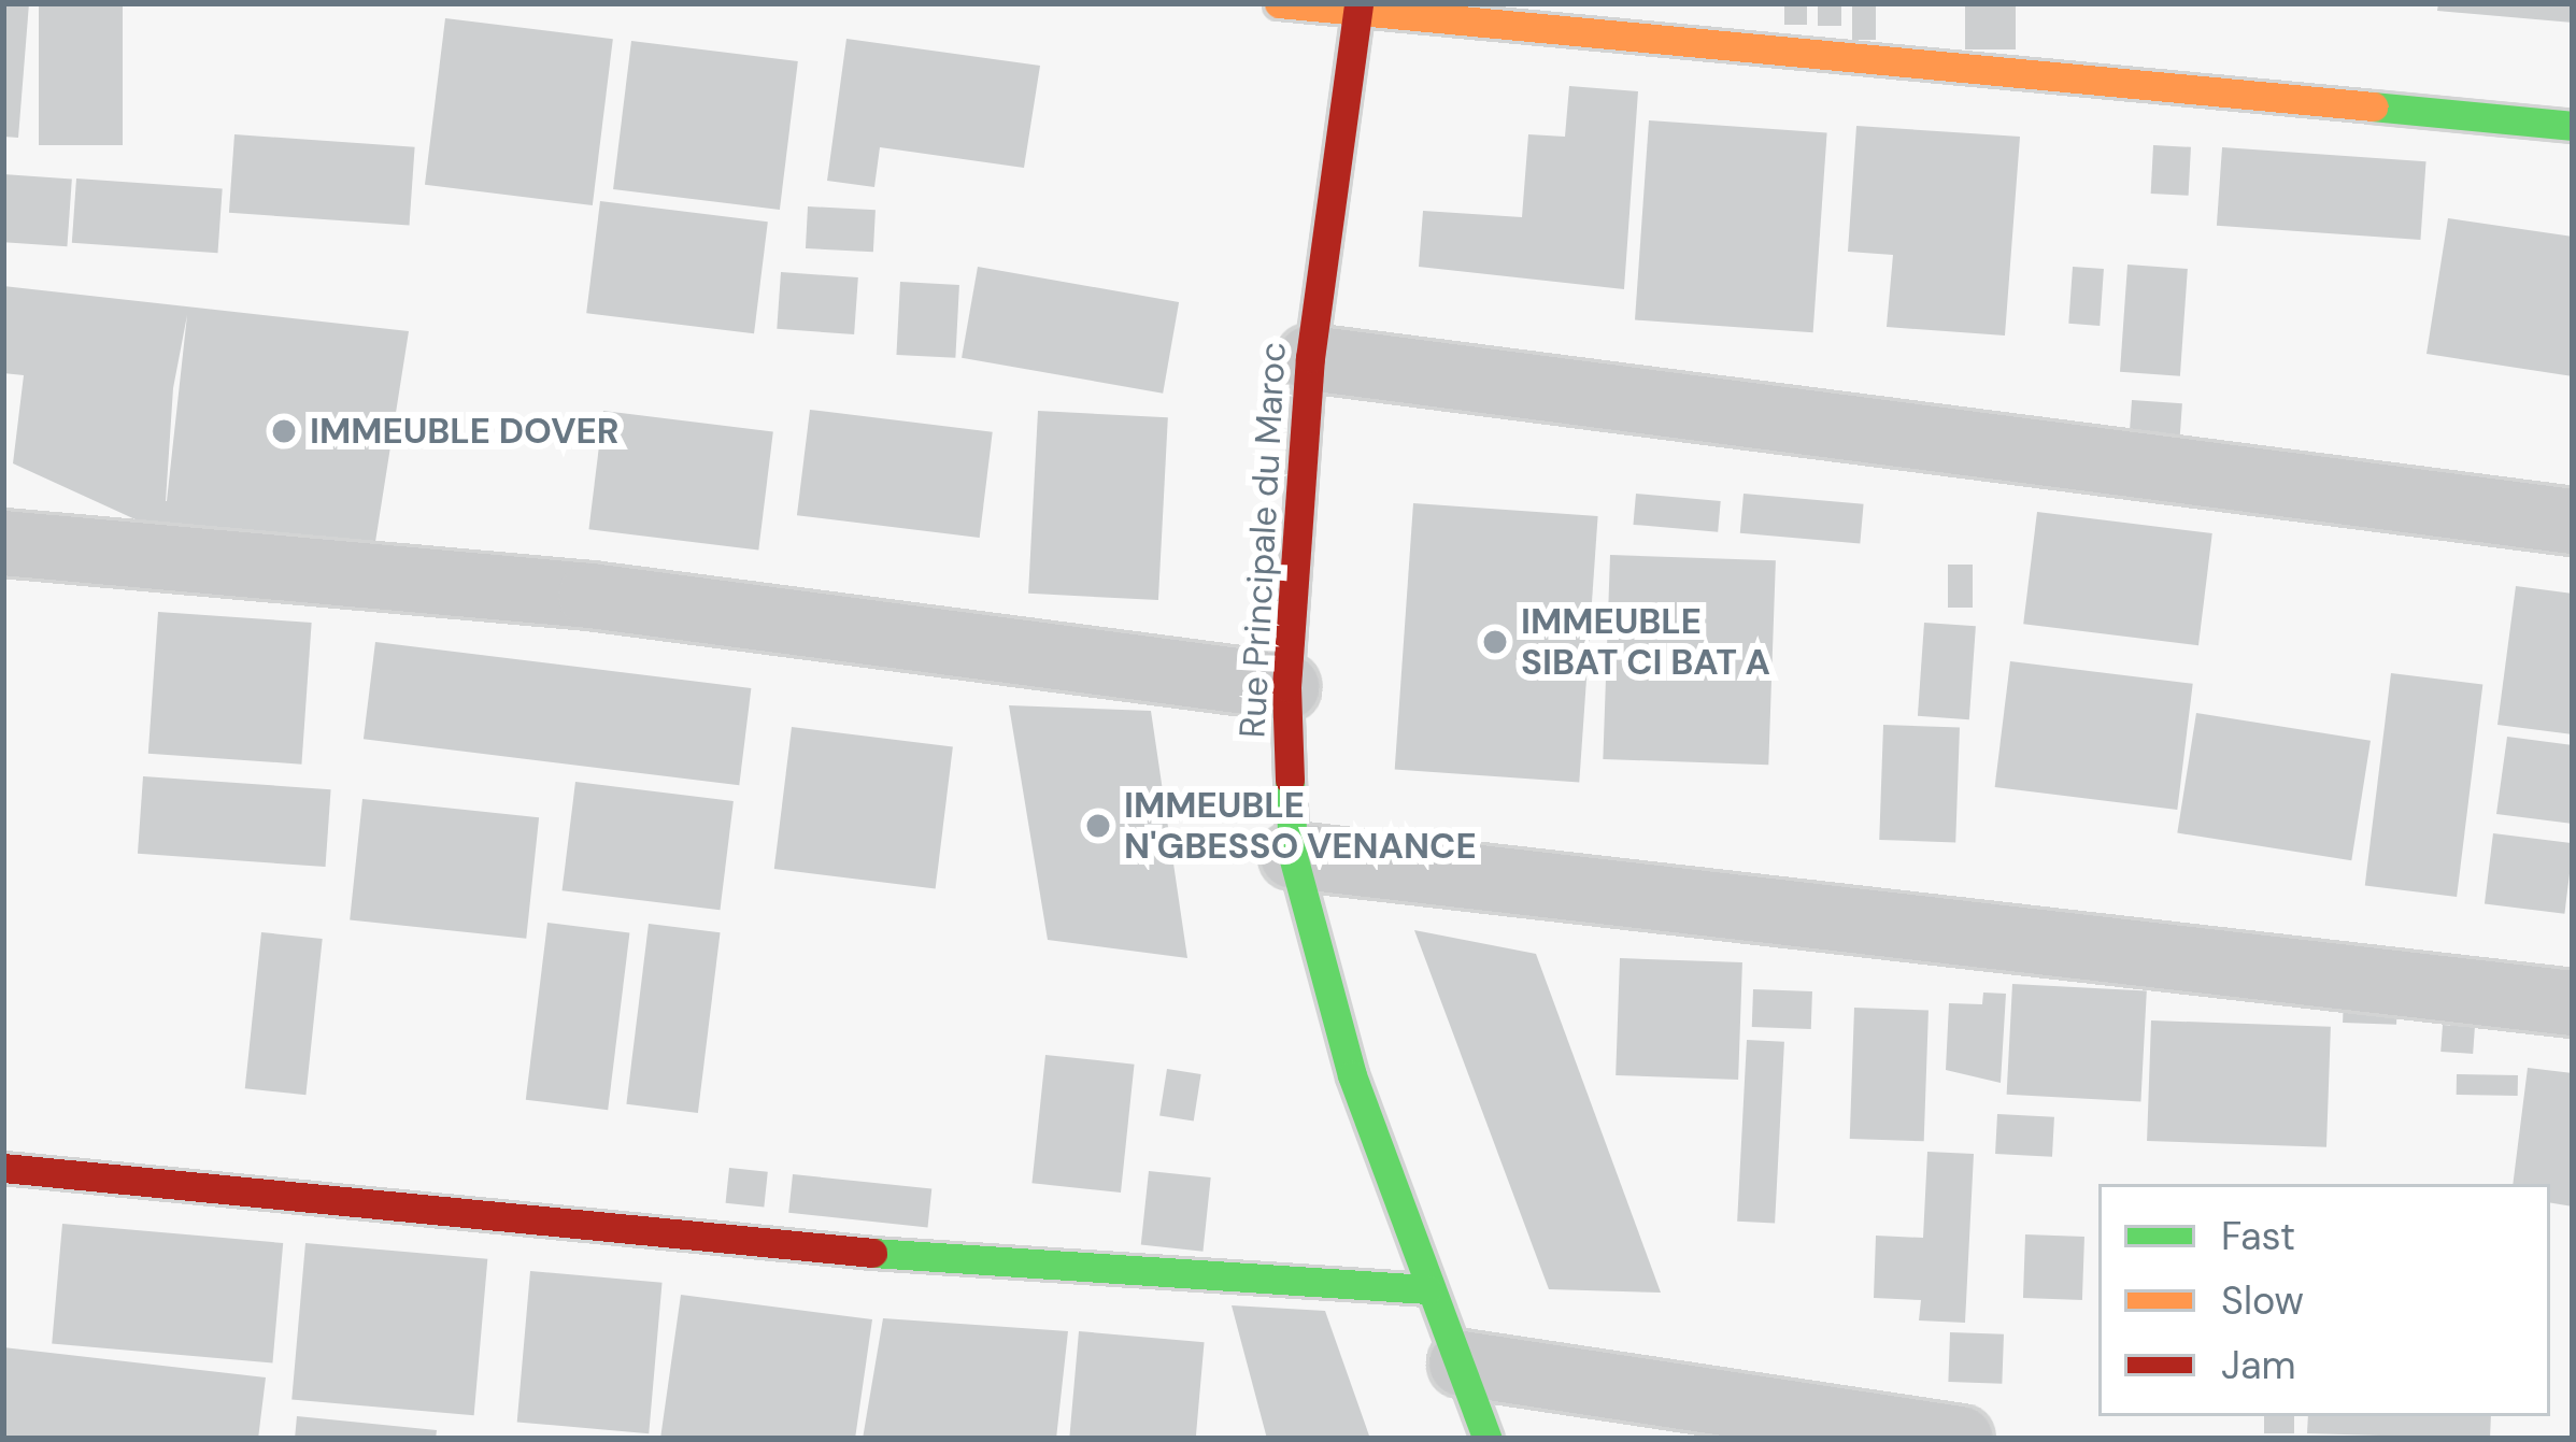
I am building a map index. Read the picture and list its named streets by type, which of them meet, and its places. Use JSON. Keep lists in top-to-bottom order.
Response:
{
  "streets": {
    "street": ["Rue Principale du Maroc"]
  },
  "places": ["IMMEUBLE DOVER", "IMMEUBLE SIBAT CI BAT A", "IMMEUBLE N'GBESSO VENANCE"],
  "legend": ["Fast", "Slow", "Jam"]
}
